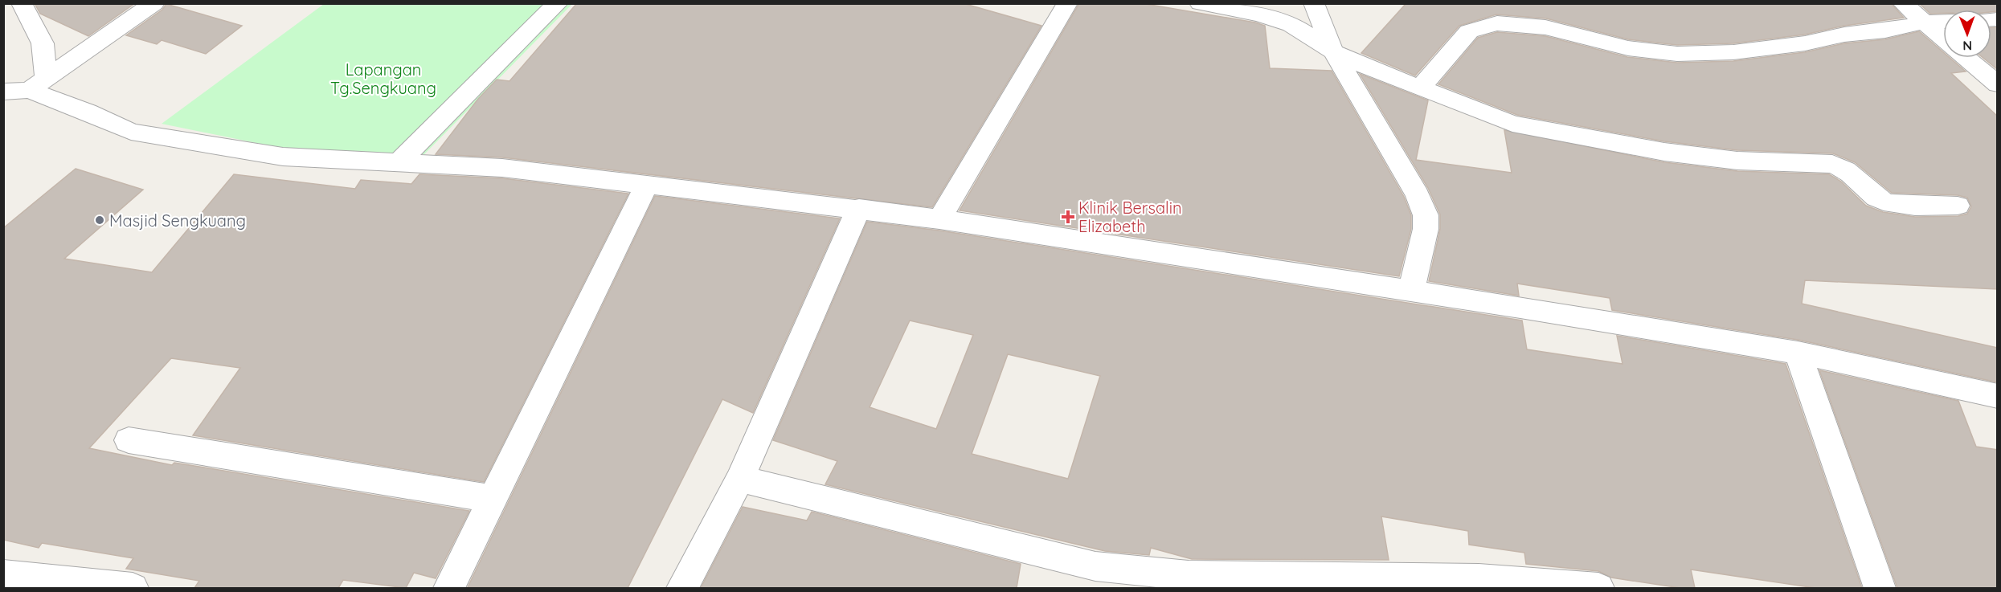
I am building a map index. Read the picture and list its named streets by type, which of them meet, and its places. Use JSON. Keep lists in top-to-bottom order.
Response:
{
  "parks": ["Lapangan Tg.Sengkuang"],
  "places": {
    "health": ["Klinik Bersalin Elizabeth"],
    "other": ["Masjid Sengkuang"]
  },
  "north": "bottom"
}
